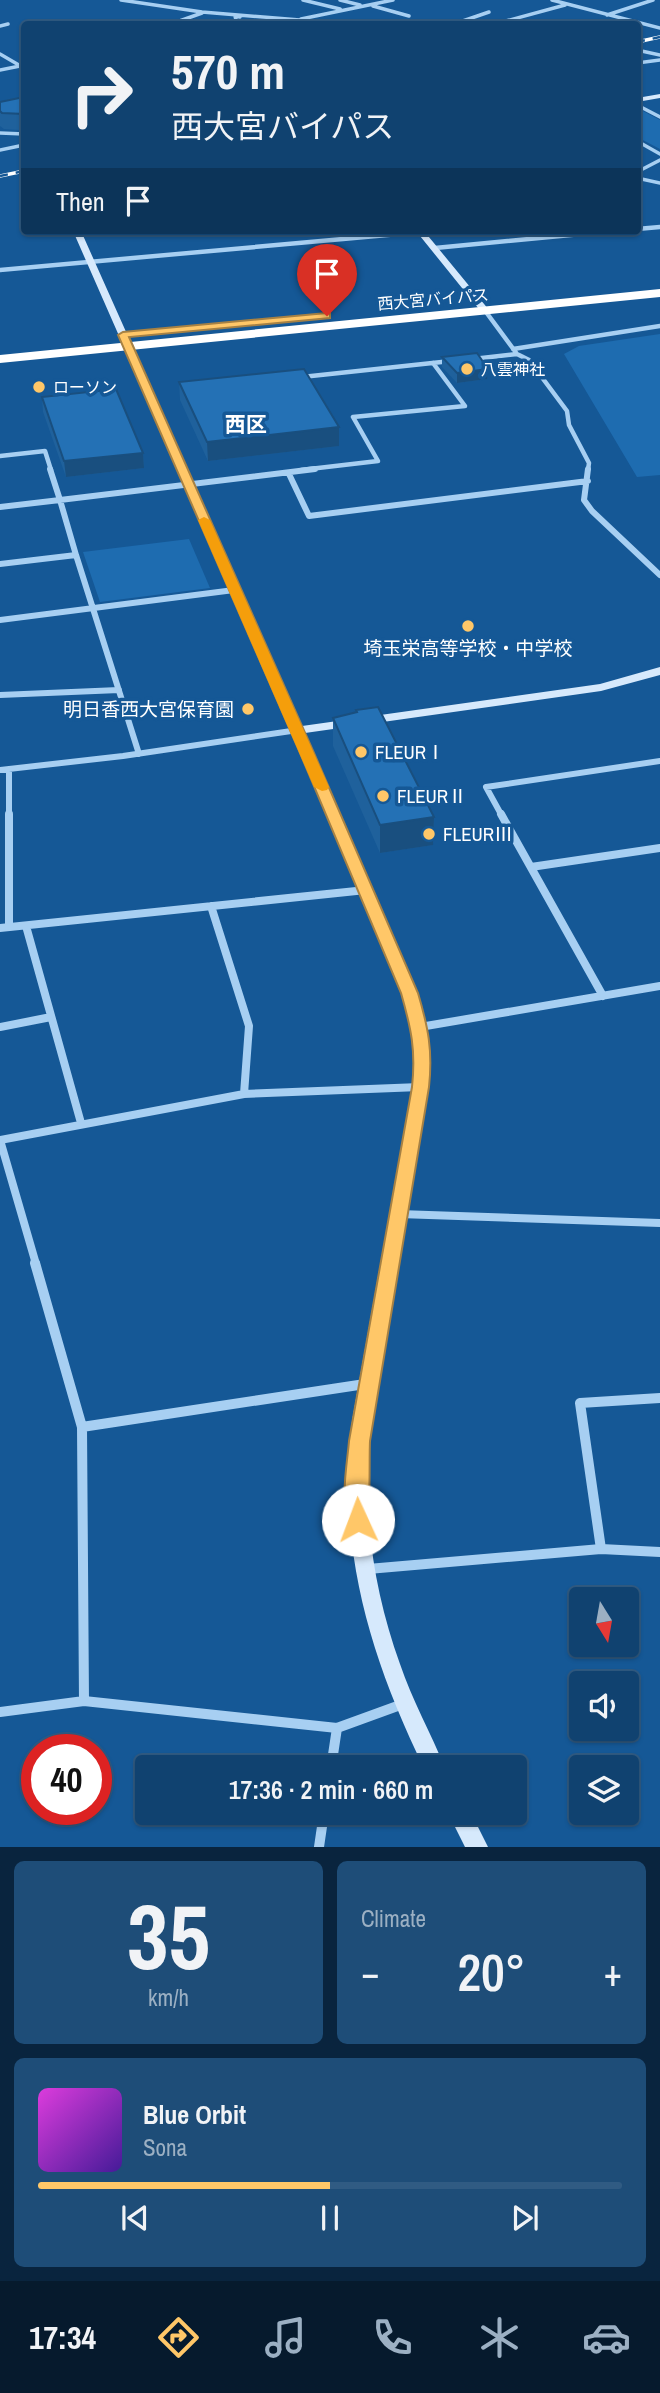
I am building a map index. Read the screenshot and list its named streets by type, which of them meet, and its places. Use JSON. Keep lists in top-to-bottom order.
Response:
{
  "streets": {
    "highway": ["西大宮バイパス"]
  },
  "districts": ["西区"],
  "places": [
    "八雲神社",
    "ローソン",
    "埼玉栄高等学校・中学校",
    "明日香西大宮保育園",
    "FLEURⅠ",
    "FLEURⅡ",
    "FLEURⅢ"
  ],
  "north": "bottom",
  "page": {
    "turn": ["570 m", "西大宮バイパス"],
    "then": "Then",
    "limit": "40",
    "trip": "17:36 · 2 min · 660 m",
    "tile": [
      ["35", "km/h"],
      "Climate"
    ],
    "heat": ["−", "20°", "+"],
    "song": ["Blue Orbit", "Sona"],
    "tabs": "17:34"
  }
}
